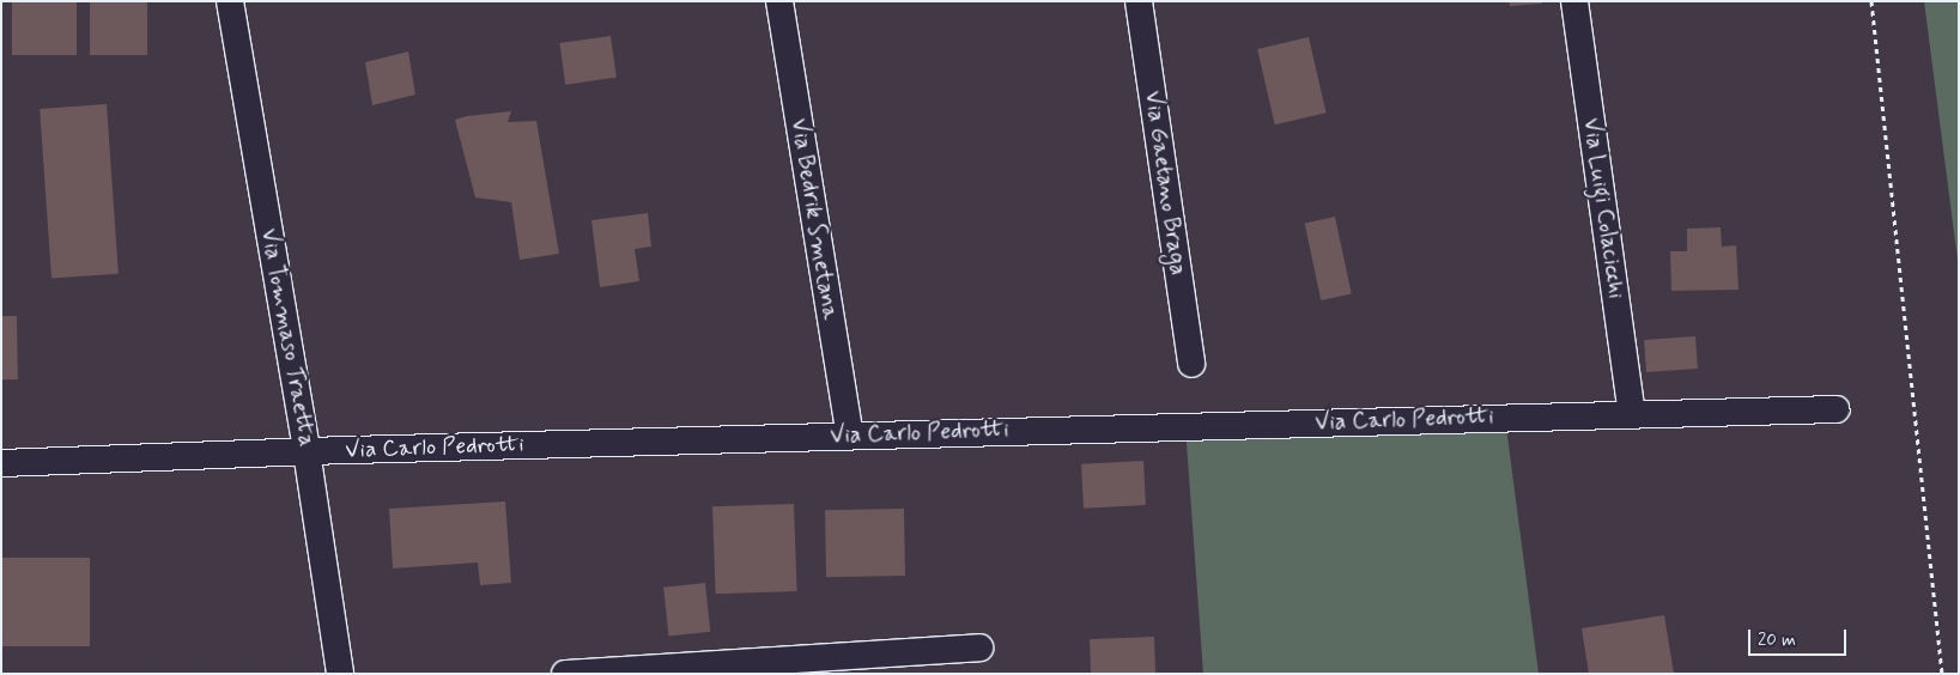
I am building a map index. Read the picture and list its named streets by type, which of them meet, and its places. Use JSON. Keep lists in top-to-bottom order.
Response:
{
  "streets": {
    "street": [
      "Via Gaetano Braga",
      "Via Luigi Colacicchi",
      "Via Bedrik Smetana",
      "Via Tommaso Traetta",
      "Via Carlo Pedrotti"
    ]
  },
  "crossings": [
    ["Via Luigi Colacicchi", "Via Carlo Pedrotti"],
    ["Via Bedrik Smetana", "Via Carlo Pedrotti"],
    ["Via Tommaso Traetta", "Via Carlo Pedrotti"]
  ],
  "scale_bar": "20 m"
}
